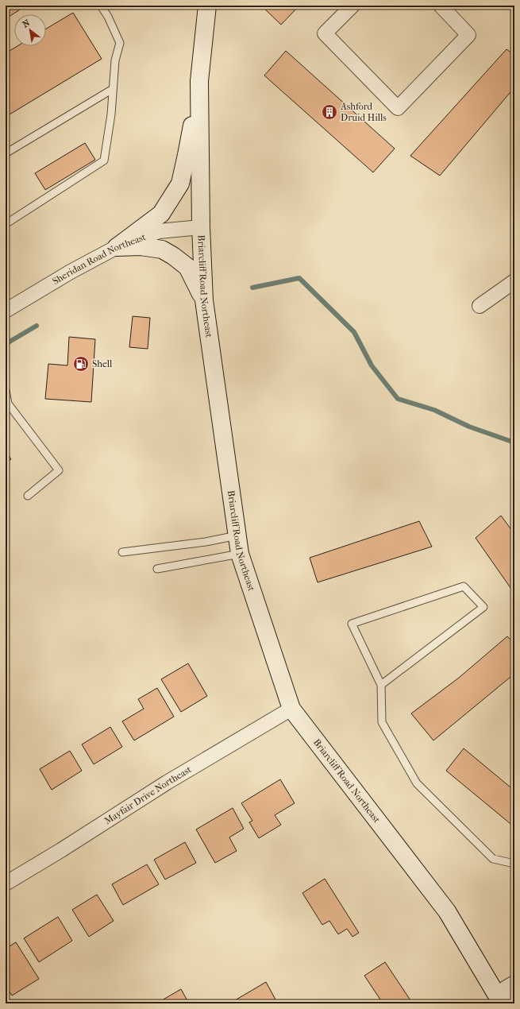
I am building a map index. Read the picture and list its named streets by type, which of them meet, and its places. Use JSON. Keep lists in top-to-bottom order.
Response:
{
  "streets": {
    "main road": ["Briarcliff Road Northeast"],
    "street": ["Sheridan Road Northeast", "Mayfair Drive Northeast"]
  },
  "crossings": [
    ["Sheridan Road Northeast", "Briarcliff Road Northeast"],
    ["Briarcliff Road Northeast", "Mayfair Drive Northeast"]
  ],
  "places": {
    "building": ["Ashford Druid Hills"],
    "fuel station": ["Shell"]
  },
  "north": "top left"
}
